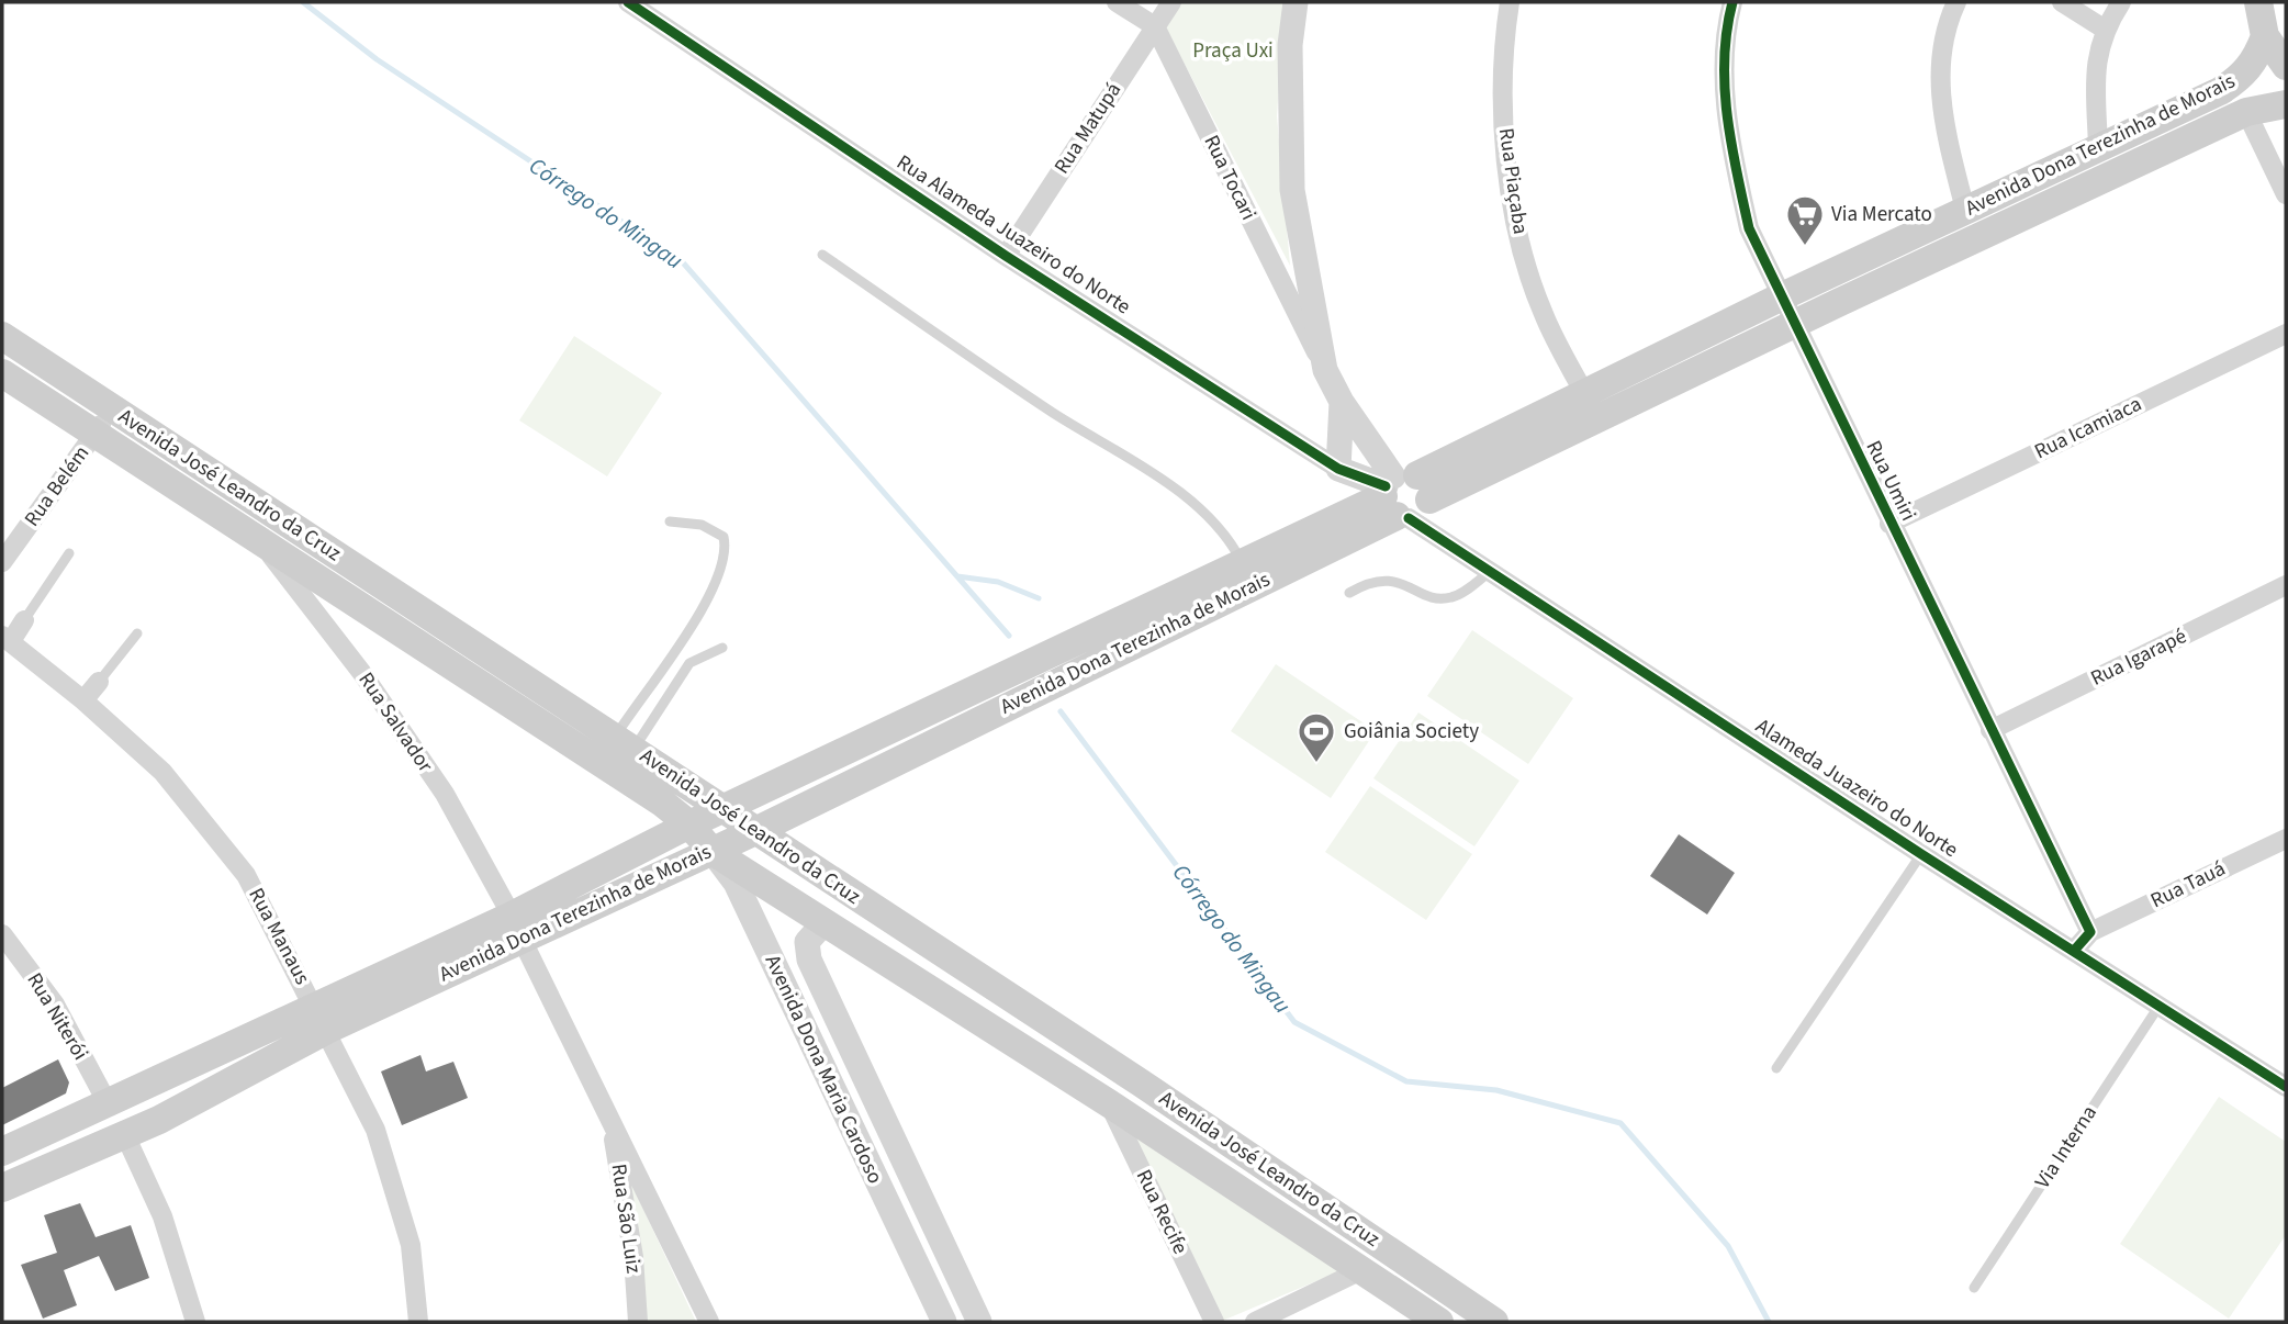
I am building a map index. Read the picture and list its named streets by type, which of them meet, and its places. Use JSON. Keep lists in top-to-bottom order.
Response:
{
  "streets": {
    "main road": ["Avenida Dona Terezinha de Morais", "Avenida José Leandro da Cruz", "Avenida Dona Maria Cardoso"],
    "street": [
      "Rua Matupá",
      "Rua Tocari",
      "Rua Piaçaba",
      "Rua Alameda Juazeiro do Norte",
      "Rua Icamiaca",
      "Rua Umiri",
      "Rua Belém",
      "Rua Igarapé",
      "Rua Salvador",
      "Alameda Juazeiro do Norte",
      "Rua Tauá",
      "Rua Manaus",
      "Rua Niterói",
      "Rua Recife",
      "Rua São Luiz"
    ],
    "lane": ["Via Interna"]
  },
  "crossings": [
    ["Rua Matupá", "Rua Tocari"],
    ["Rua Matupá", "Rua Alameda Juazeiro do Norte"],
    ["Avenida Dona Terezinha de Morais", "Rua Piaçaba"],
    ["Avenida Dona Terezinha de Morais", "Rua Alameda Juazeiro do Norte"],
    ["Avenida Dona Terezinha de Morais", "Rua Umiri"],
    ["Avenida Dona Terezinha de Morais", "Avenida José Leandro da Cruz"],
    ["Avenida Dona Terezinha de Morais", "Rua Salvador"],
    ["Avenida Dona Terezinha de Morais", "Alameda Juazeiro do Norte"],
    ["Avenida Dona Terezinha de Morais", "Rua Manaus"],
    ["Avenida Dona Terezinha de Morais", "Rua Niterói"],
    ["Avenida Dona Terezinha de Morais", "Avenida Dona Maria Cardoso"],
    ["Rua Alameda Juazeiro do Norte", "Alameda Juazeiro do Norte"],
    ["Rua Icamiaca", "Rua Umiri"],
    ["Rua Umiri", "Rua Igarapé"],
    ["Rua Umiri", "Rua Tauá"],
    ["Avenida José Leandro da Cruz", "Rua Belém"],
    ["Avenida José Leandro da Cruz", "Rua Salvador"],
    ["Avenida José Leandro da Cruz", "Avenida Dona Maria Cardoso"],
    ["Avenida José Leandro da Cruz", "Rua Recife"],
    ["Rua Salvador", "Rua São Luiz"],
    ["Alameda Juazeiro do Norte", "Via Interna"]
  ],
  "water": ["Córrego do Mingau"],
  "parks": ["Praça Uxi"],
  "places": {
    "supermarket": ["Via Mercato"],
    "sports": ["Goiânia Society"]
  }
}
